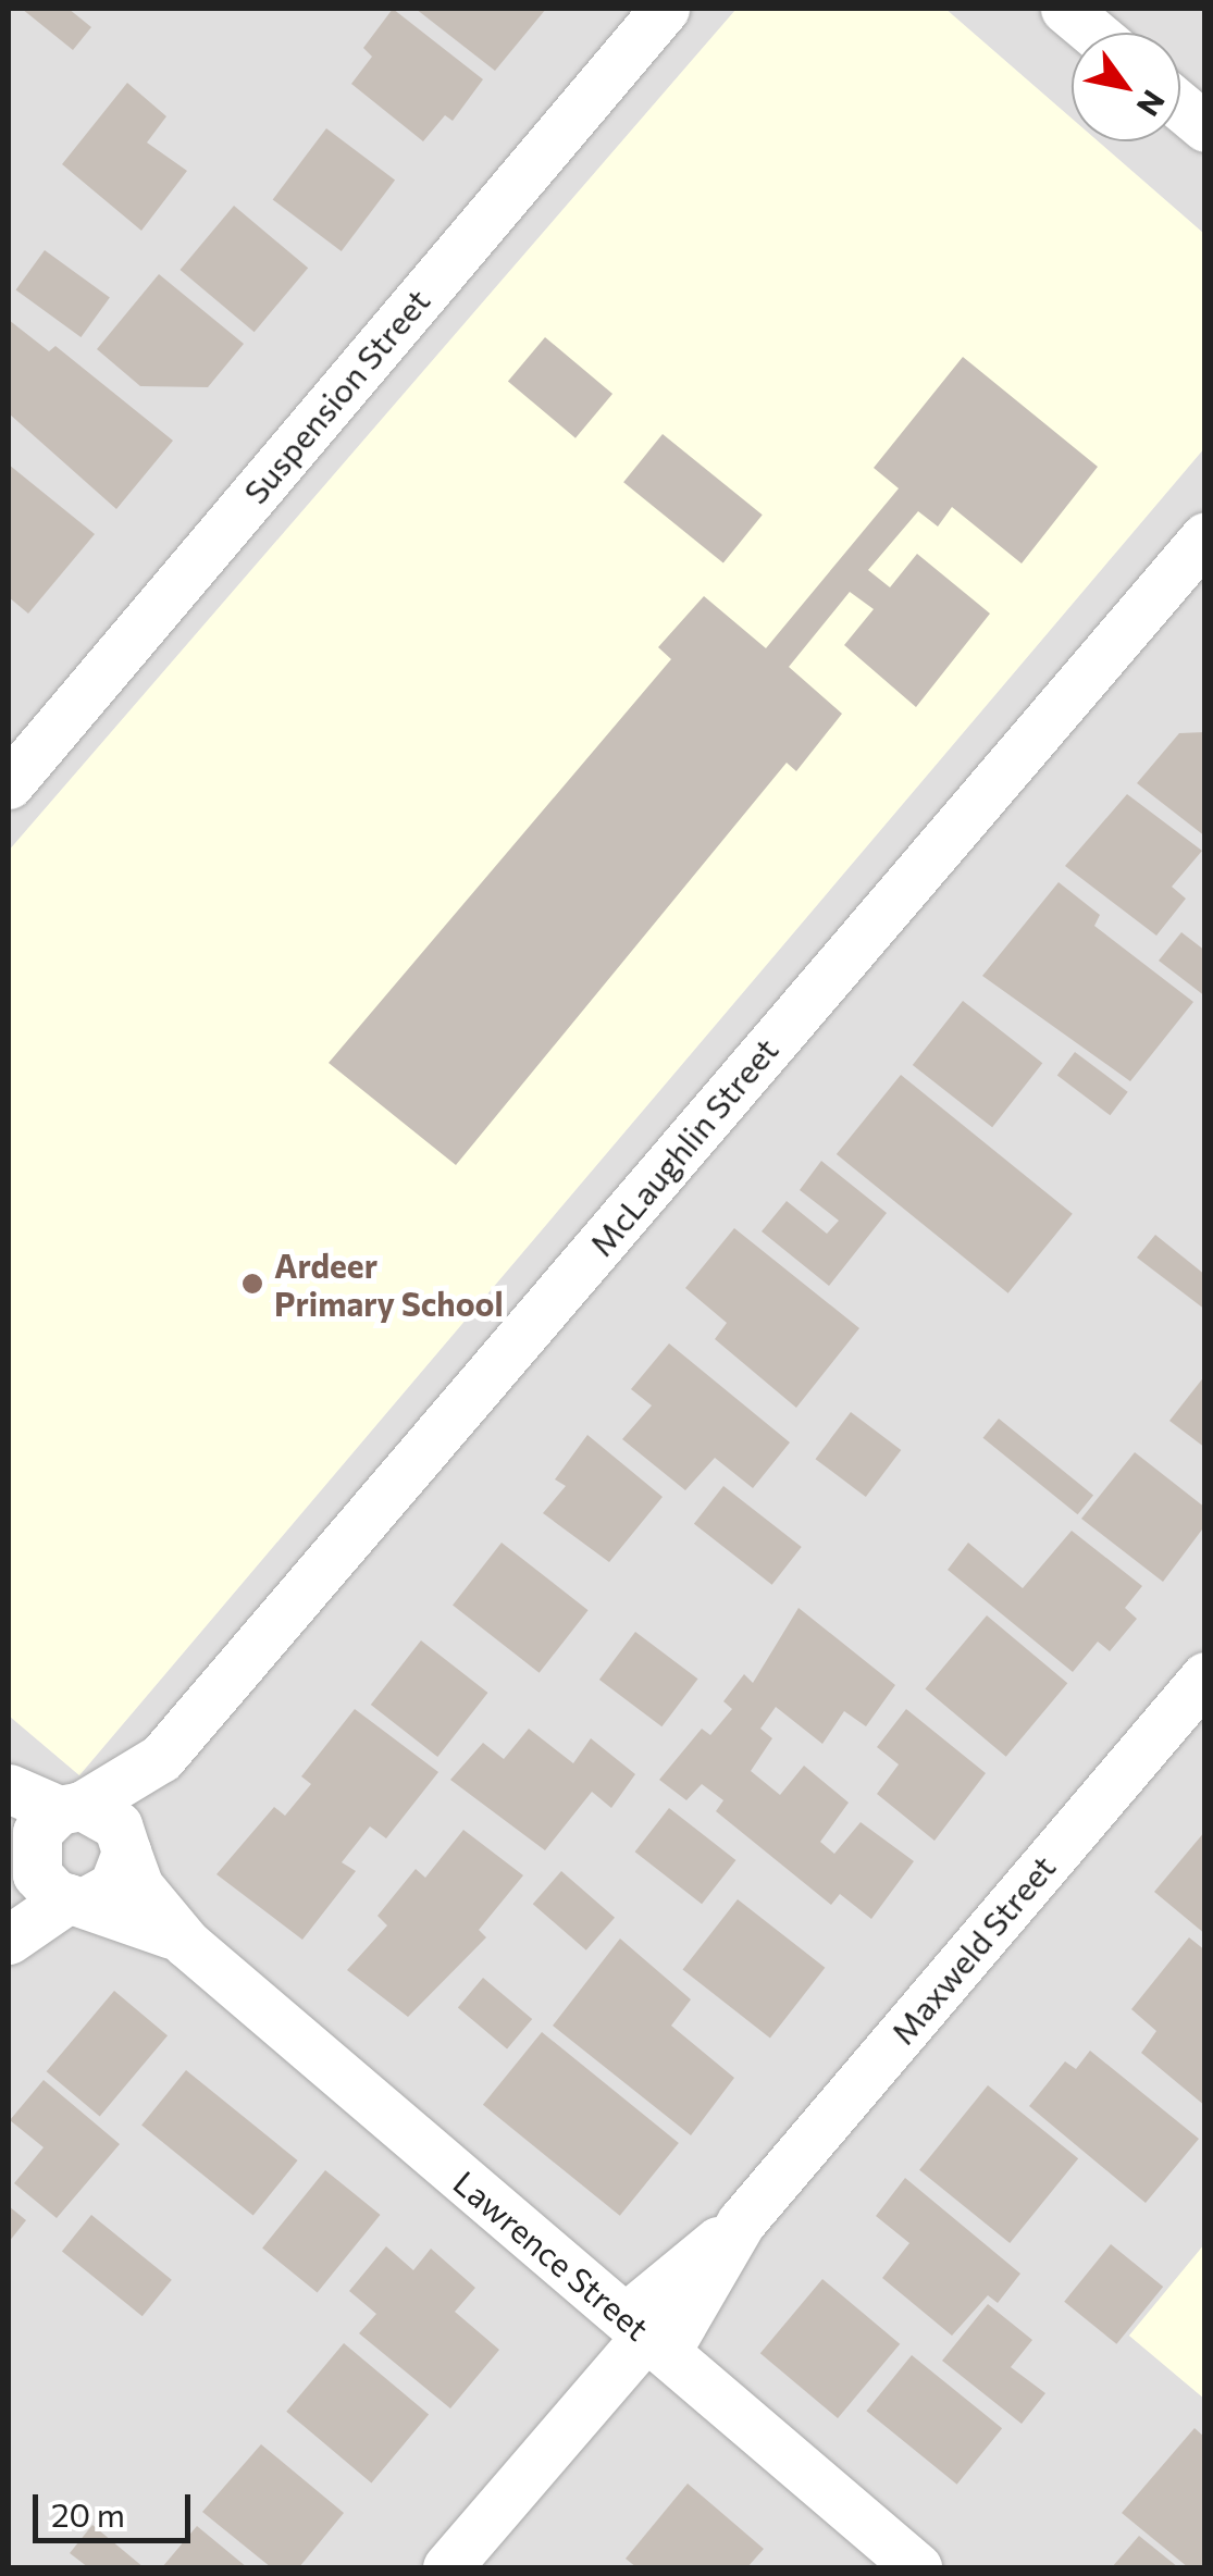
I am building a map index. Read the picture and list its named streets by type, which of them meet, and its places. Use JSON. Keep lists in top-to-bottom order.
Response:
{
  "streets": {
    "street": [
      "Suspension Street",
      "McLaughlin Street",
      "Maxweld Street",
      "Lawrence Street"
    ]
  },
  "crossings": [
    ["McLaughlin Street", "Lawrence Street"],
    ["Maxweld Street", "Lawrence Street"]
  ],
  "places": ["Ardeer Primary School"],
  "scale_bar": "20 m",
  "north": "bottom right"
}
